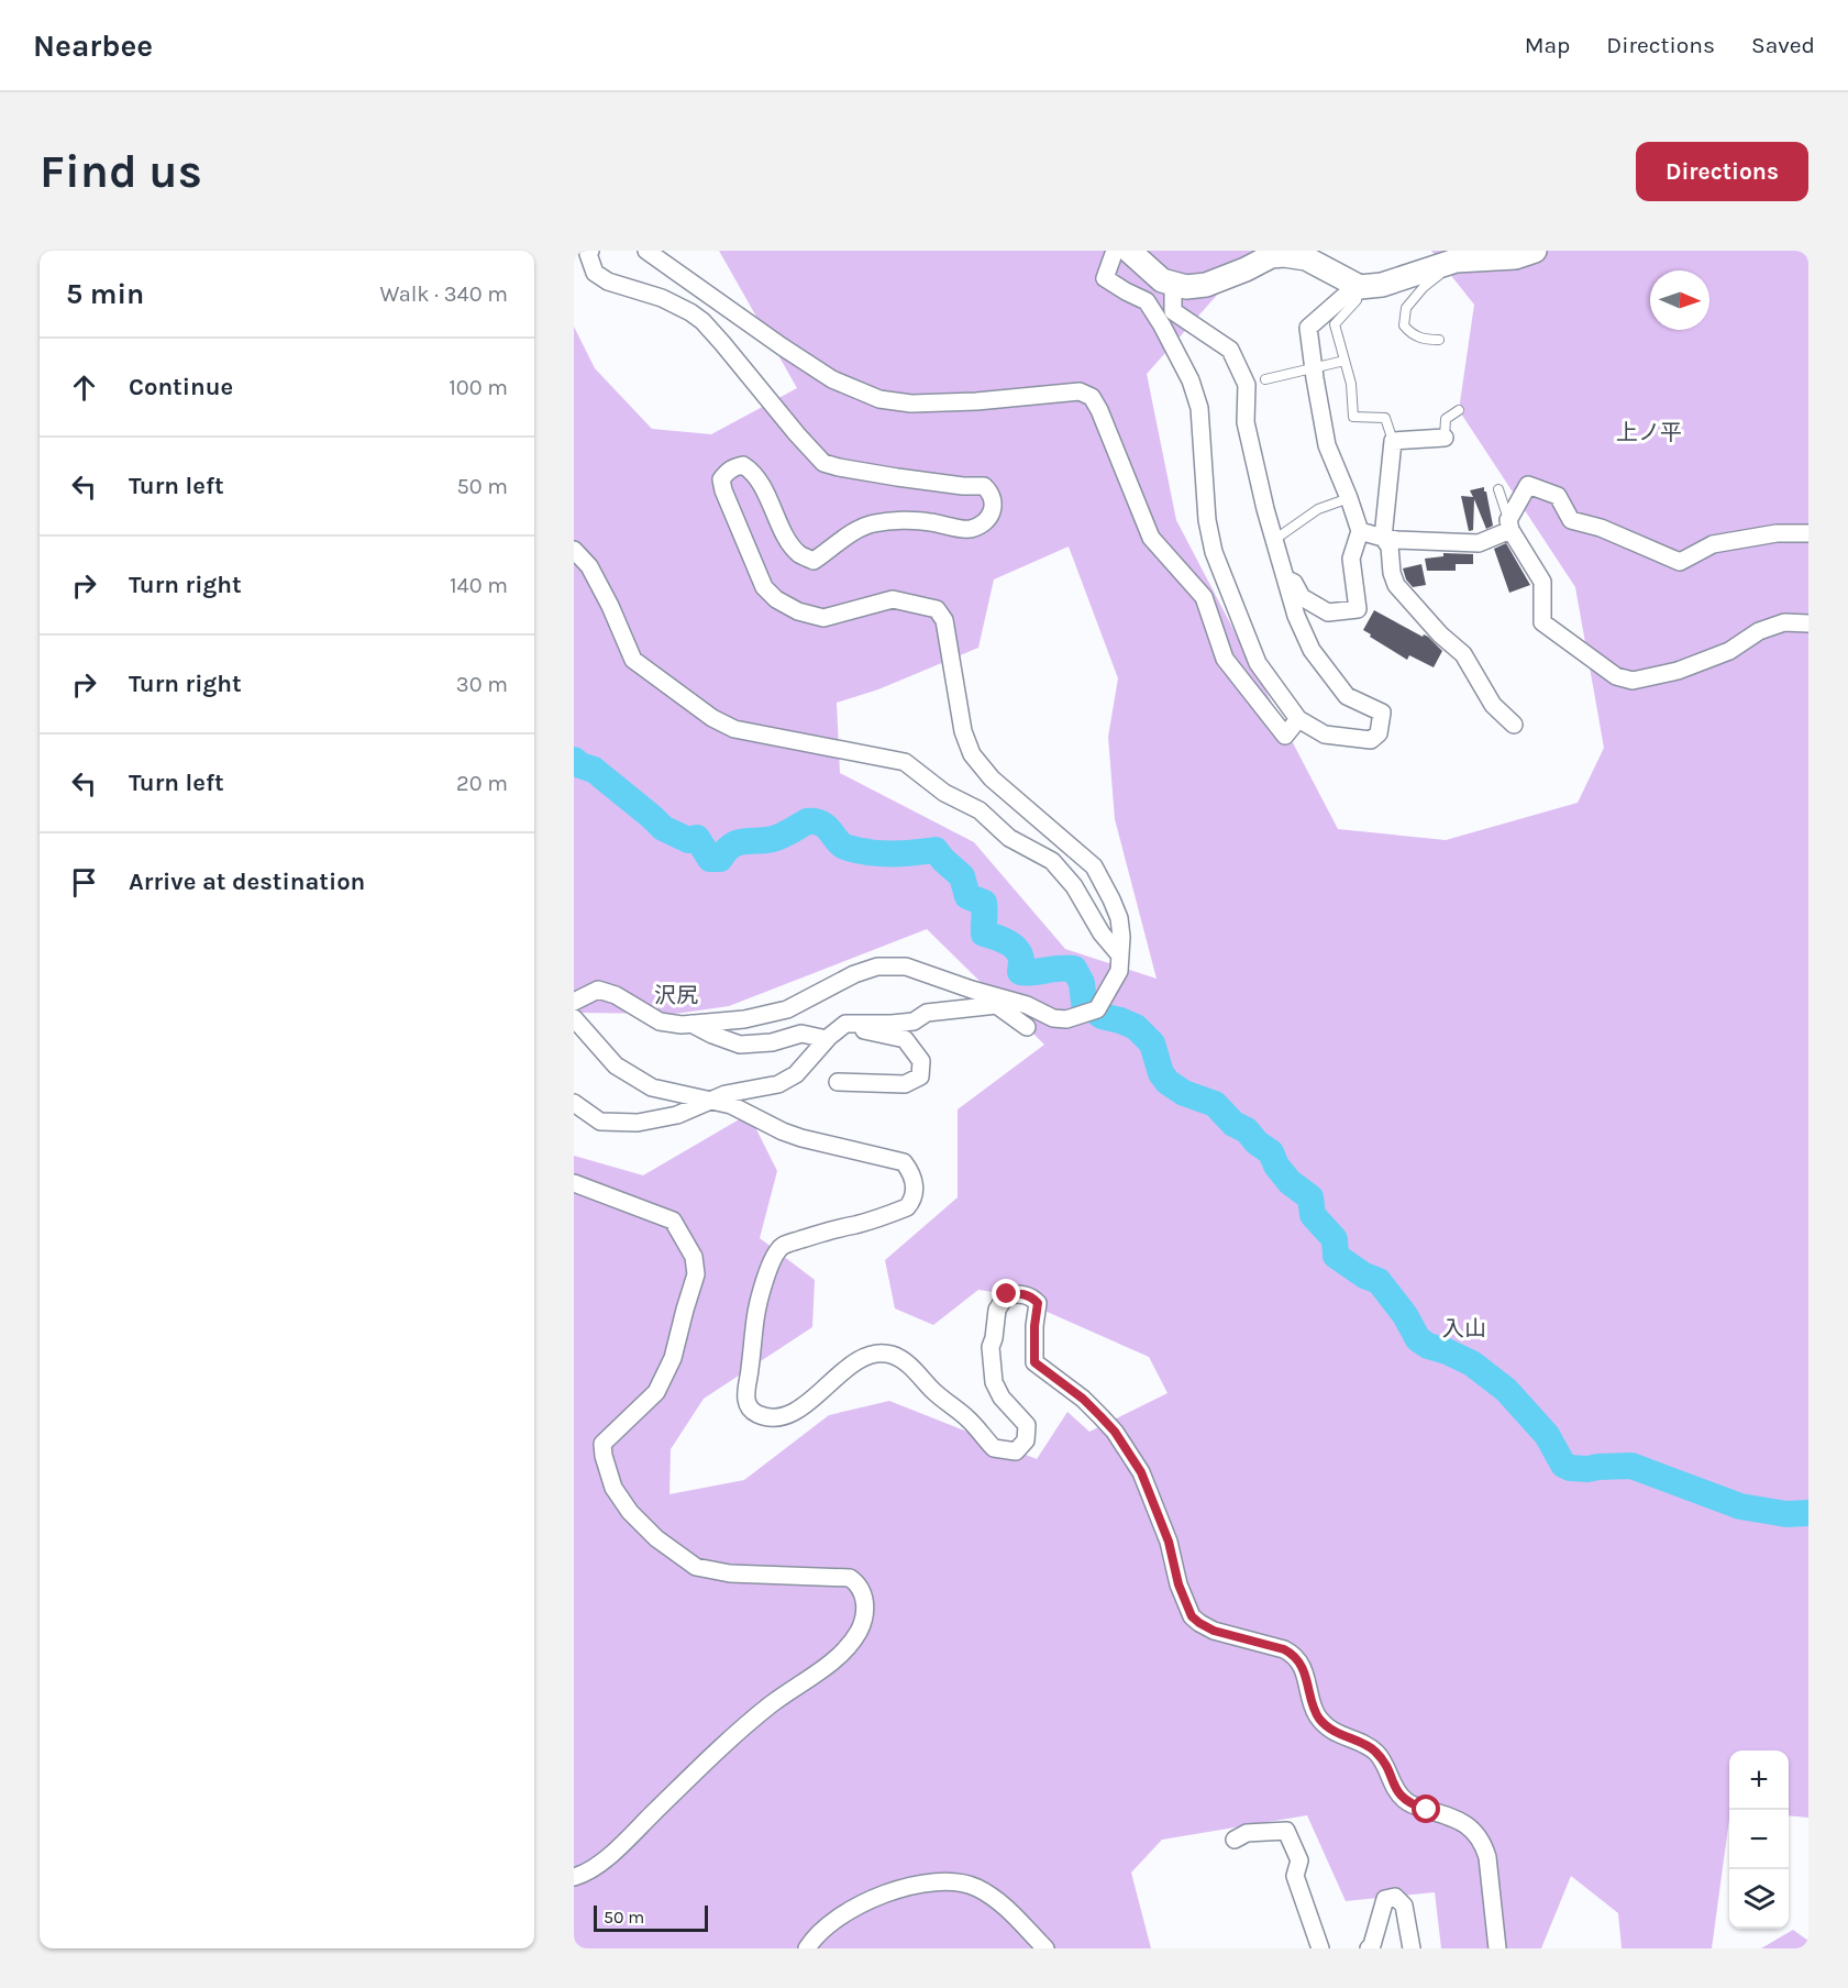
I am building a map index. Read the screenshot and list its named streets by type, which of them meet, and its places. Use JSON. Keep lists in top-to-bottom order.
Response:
{
  "districts": ["上ノ平", "沢尻", "入山"],
  "scale_bar": "50 m",
  "north": "right",
  "page": {
    "header": "Nearbee",
    "nav": ["Map", "Directions", "Saved"],
    "buttons": "Directions",
    "title": "Find us",
    "heading": ["5 min", "Walk · 340 m"],
    "list": [
      ["Continue", "100 m"],
      ["Turn left", "50 m"],
      ["Turn right", "140 m"],
      ["Turn right", "30 m"],
      ["Turn left", "20 m"],
      "Arrive at destination"
    ],
    "map_buttons": ["+", "−"],
    "scale": "50 m"
  }
}
